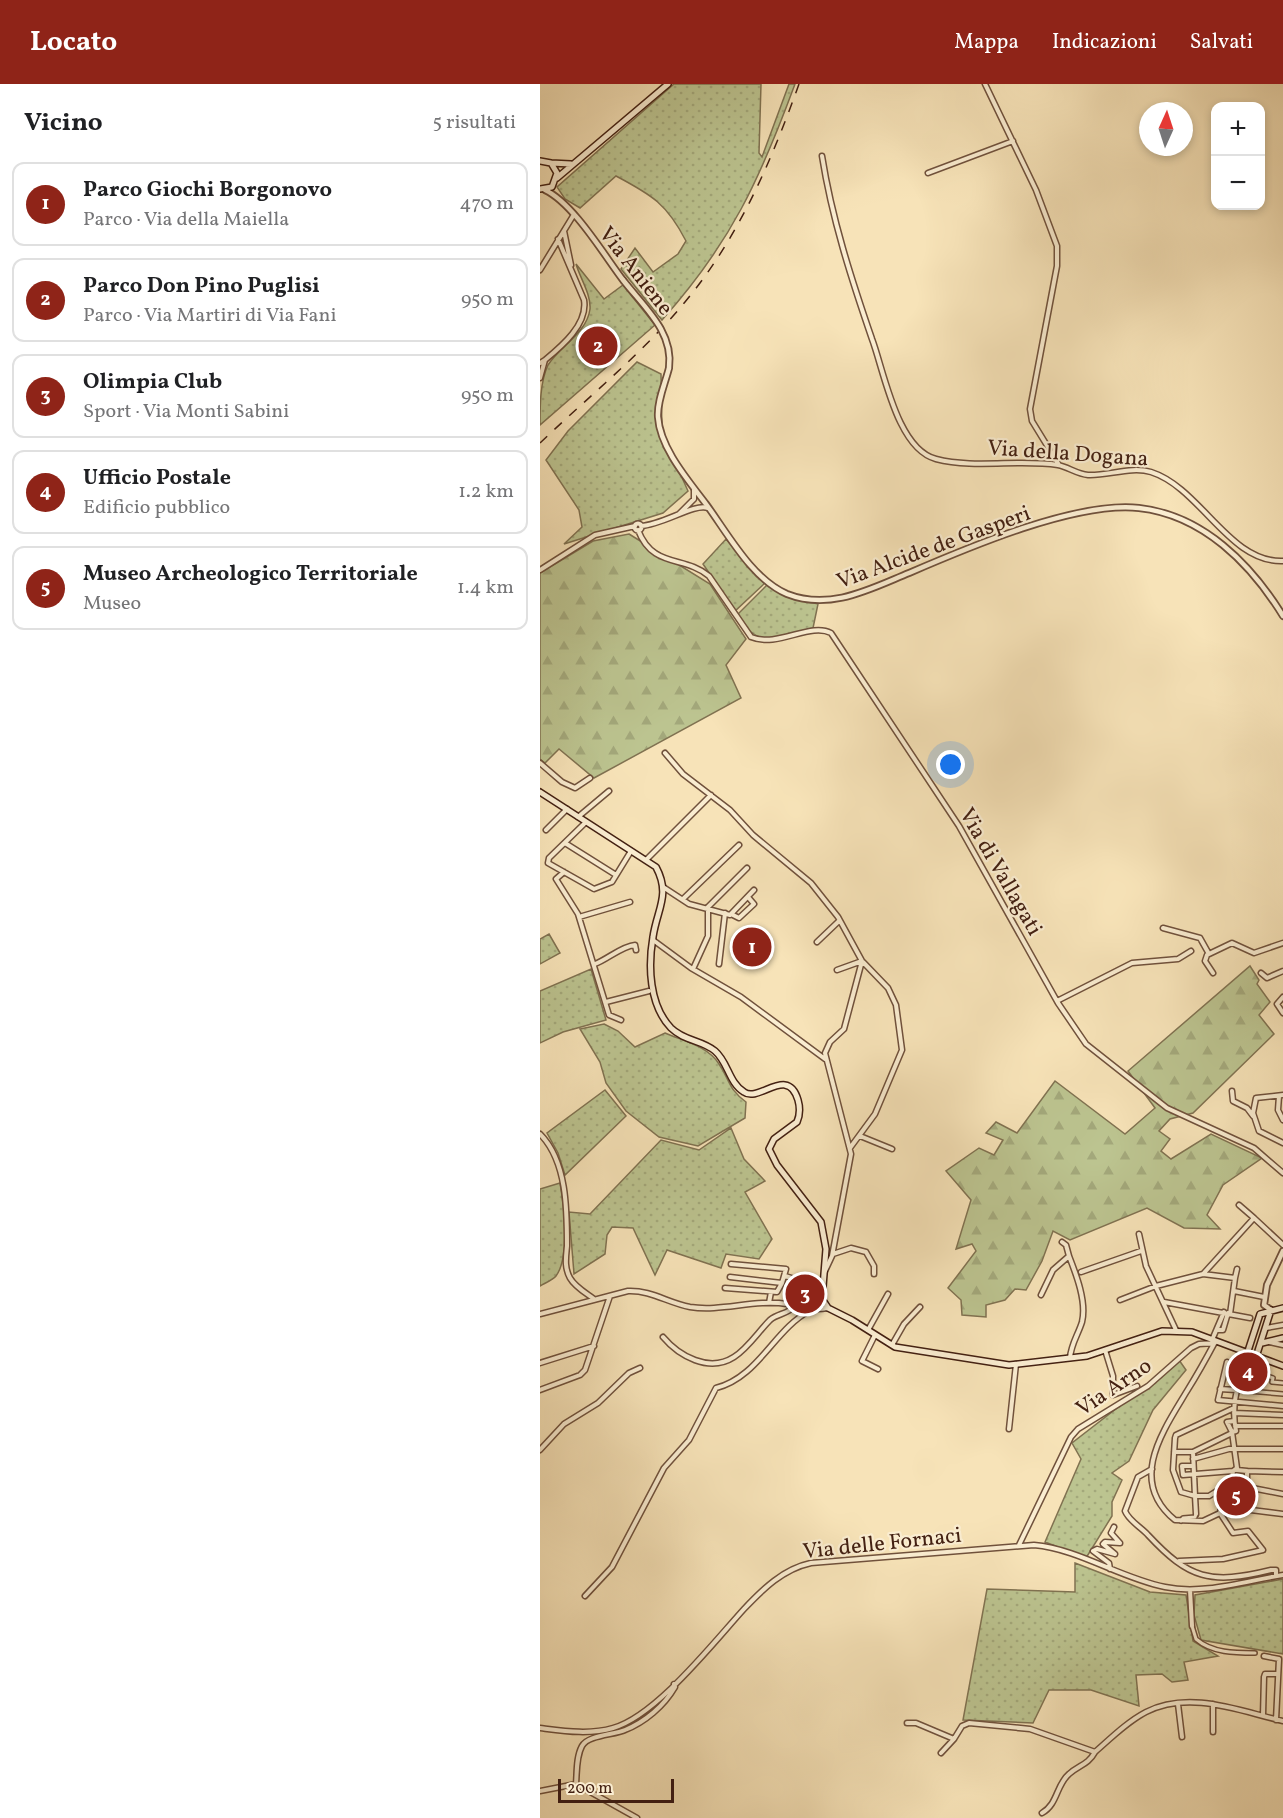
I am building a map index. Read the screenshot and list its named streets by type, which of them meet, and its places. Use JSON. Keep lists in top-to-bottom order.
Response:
{
  "streets": {
    "street": [
      "Via Aniene",
      "Via della Dogana",
      "Via Alcide de Gasperi",
      "Via di Vallagati",
      "Via Arno",
      "Via delle Fornaci"
    ]
  },
  "crossings": [
    ["Via Aniene", "Via Alcide de Gasperi"],
    ["Via Arno", "Via delle Fornaci"]
  ],
  "scale_bar": "200 m",
  "north": "top",
  "page": {
    "header": "Locato",
    "nav": ["Mappa", "Indicazioni", "Salvati"],
    "heading": ["Vicino", "5 risultati"],
    "map_buttons": ["+", "−"],
    "list": [
      {
        "mark": "1",
        "name": "Parco Giochi Borgonovo",
        "note": "Parco · Via della Maiella",
        "value": "470 m"
      },
      {
        "mark": "2",
        "name": "Parco Don Pino Puglisi",
        "note": "Parco · Via Martiri di Via Fani",
        "value": "950 m"
      },
      {
        "mark": "3",
        "name": "Olimpia Club",
        "note": "Sport · Via Monti Sabini",
        "value": "950 m"
      },
      {
        "mark": "4",
        "name": "Ufficio Postale",
        "note": "Edificio pubblico",
        "value": "1.2 km"
      },
      {
        "mark": "5",
        "name": "Museo Archeologico Territoriale",
        "note": "Museo",
        "value": "1.4 km"
      }
    ],
    "pins": [
      "2",
      "1",
      "3",
      "4",
      "5"
    ],
    "scale": "200 m"
  }
}
